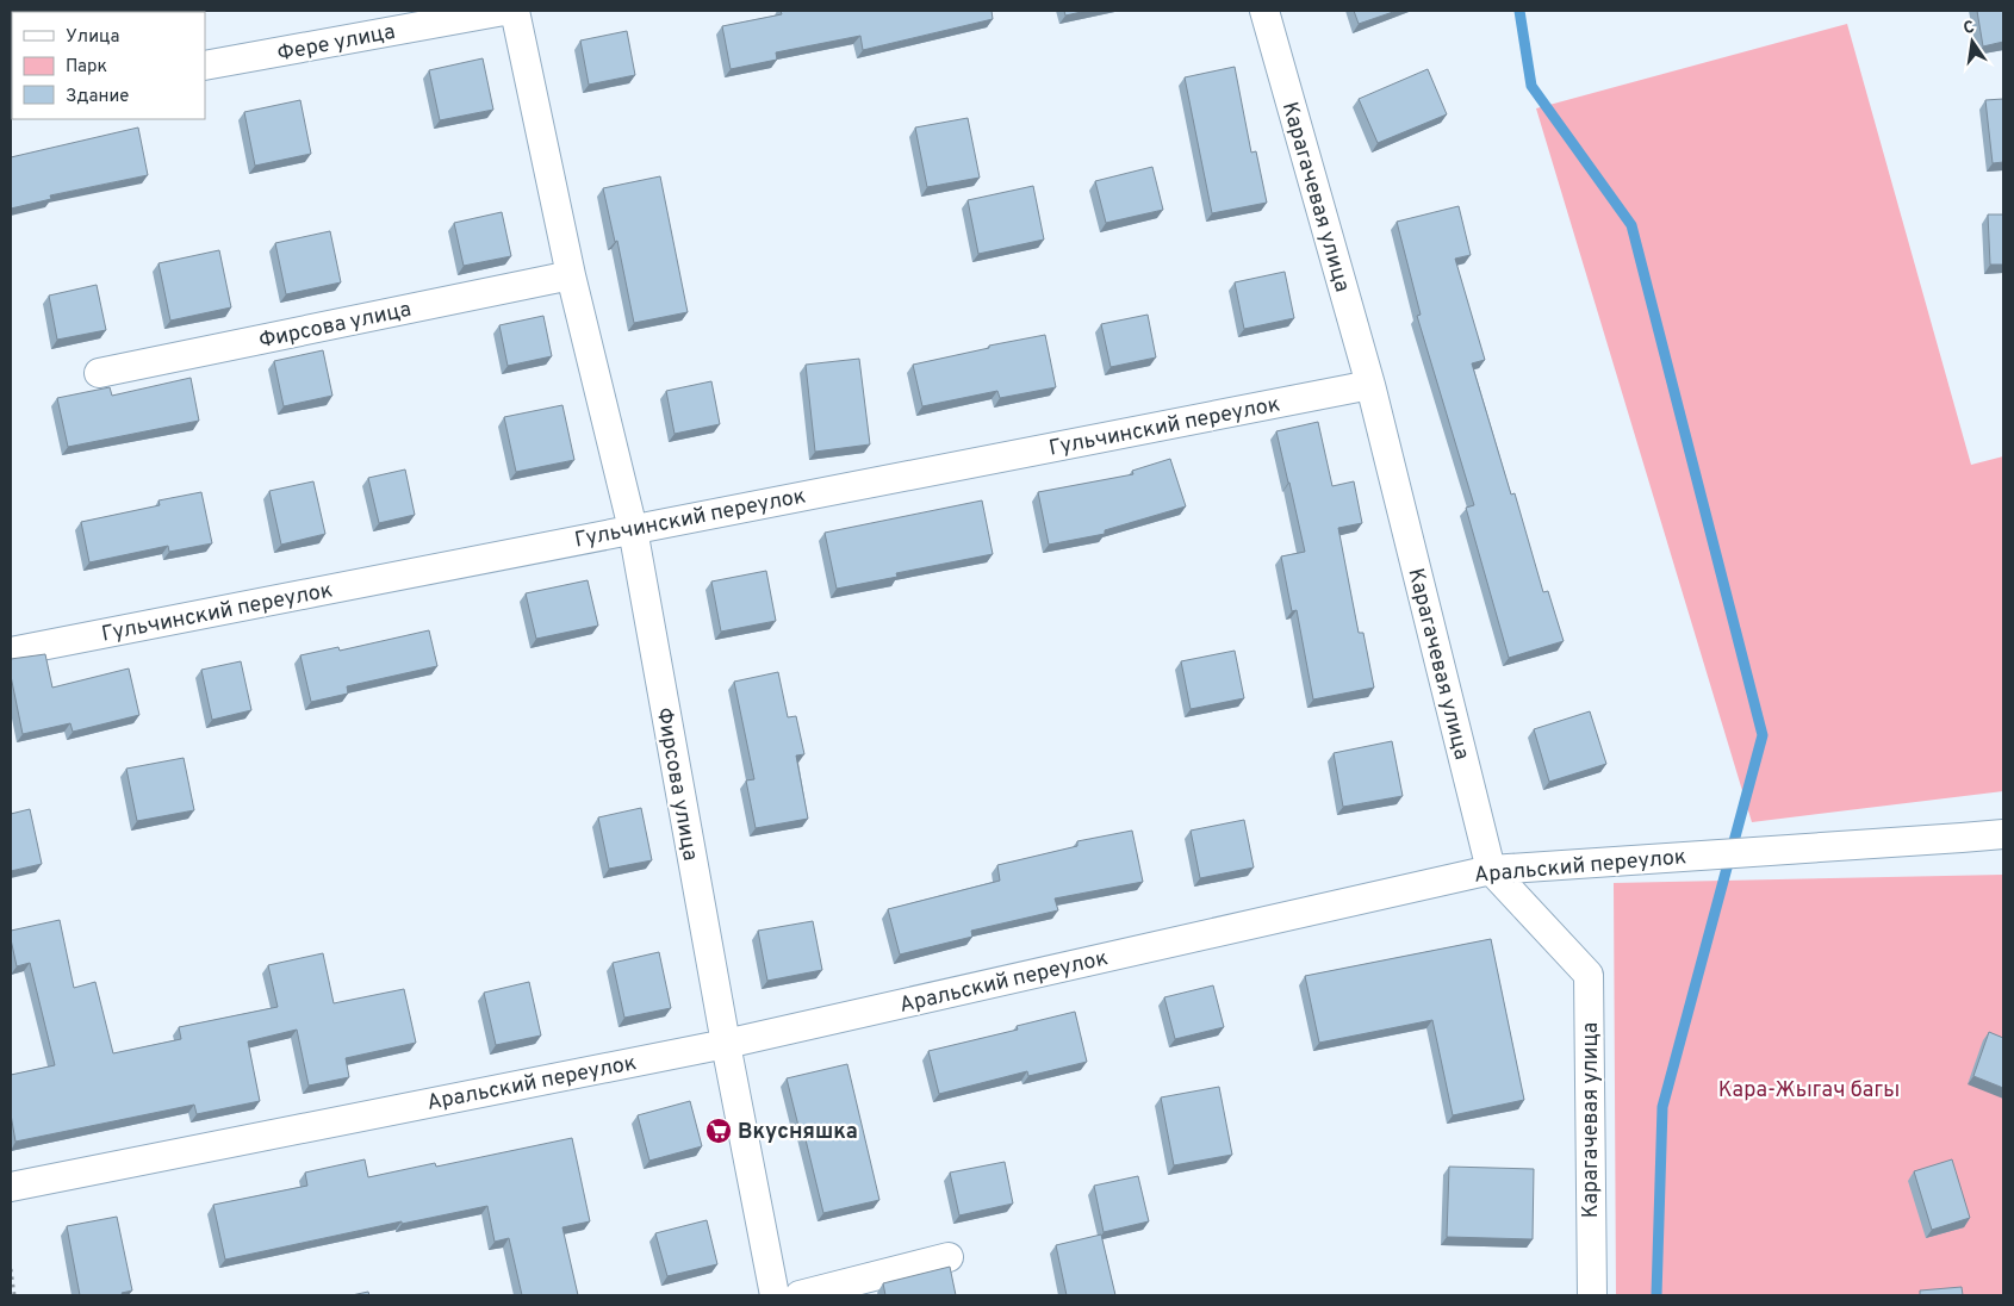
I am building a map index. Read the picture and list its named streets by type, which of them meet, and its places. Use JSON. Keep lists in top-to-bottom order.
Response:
{
  "streets": {
    "street": [
      "Фере улица",
      "Карагачевая улица",
      "Фирсова улица",
      "Гульчинский переулок",
      "Аральский переулок"
    ]
  },
  "crossings": [
    ["Карагачевая улица", "Гульчинский переулок"],
    ["Карагачевая улица", "Аральский переулок"],
    ["Фирсова улица", "Гульчинский переулок"],
    ["Фирсова улица", "Аральский переулок"]
  ],
  "parks": ["Кара-Жыгач багы"],
  "places": {
    "supermarket": ["Вкусняшка"]
  },
  "legend": ["Улица", "Парк", "Здание"],
  "north": "top"
}
